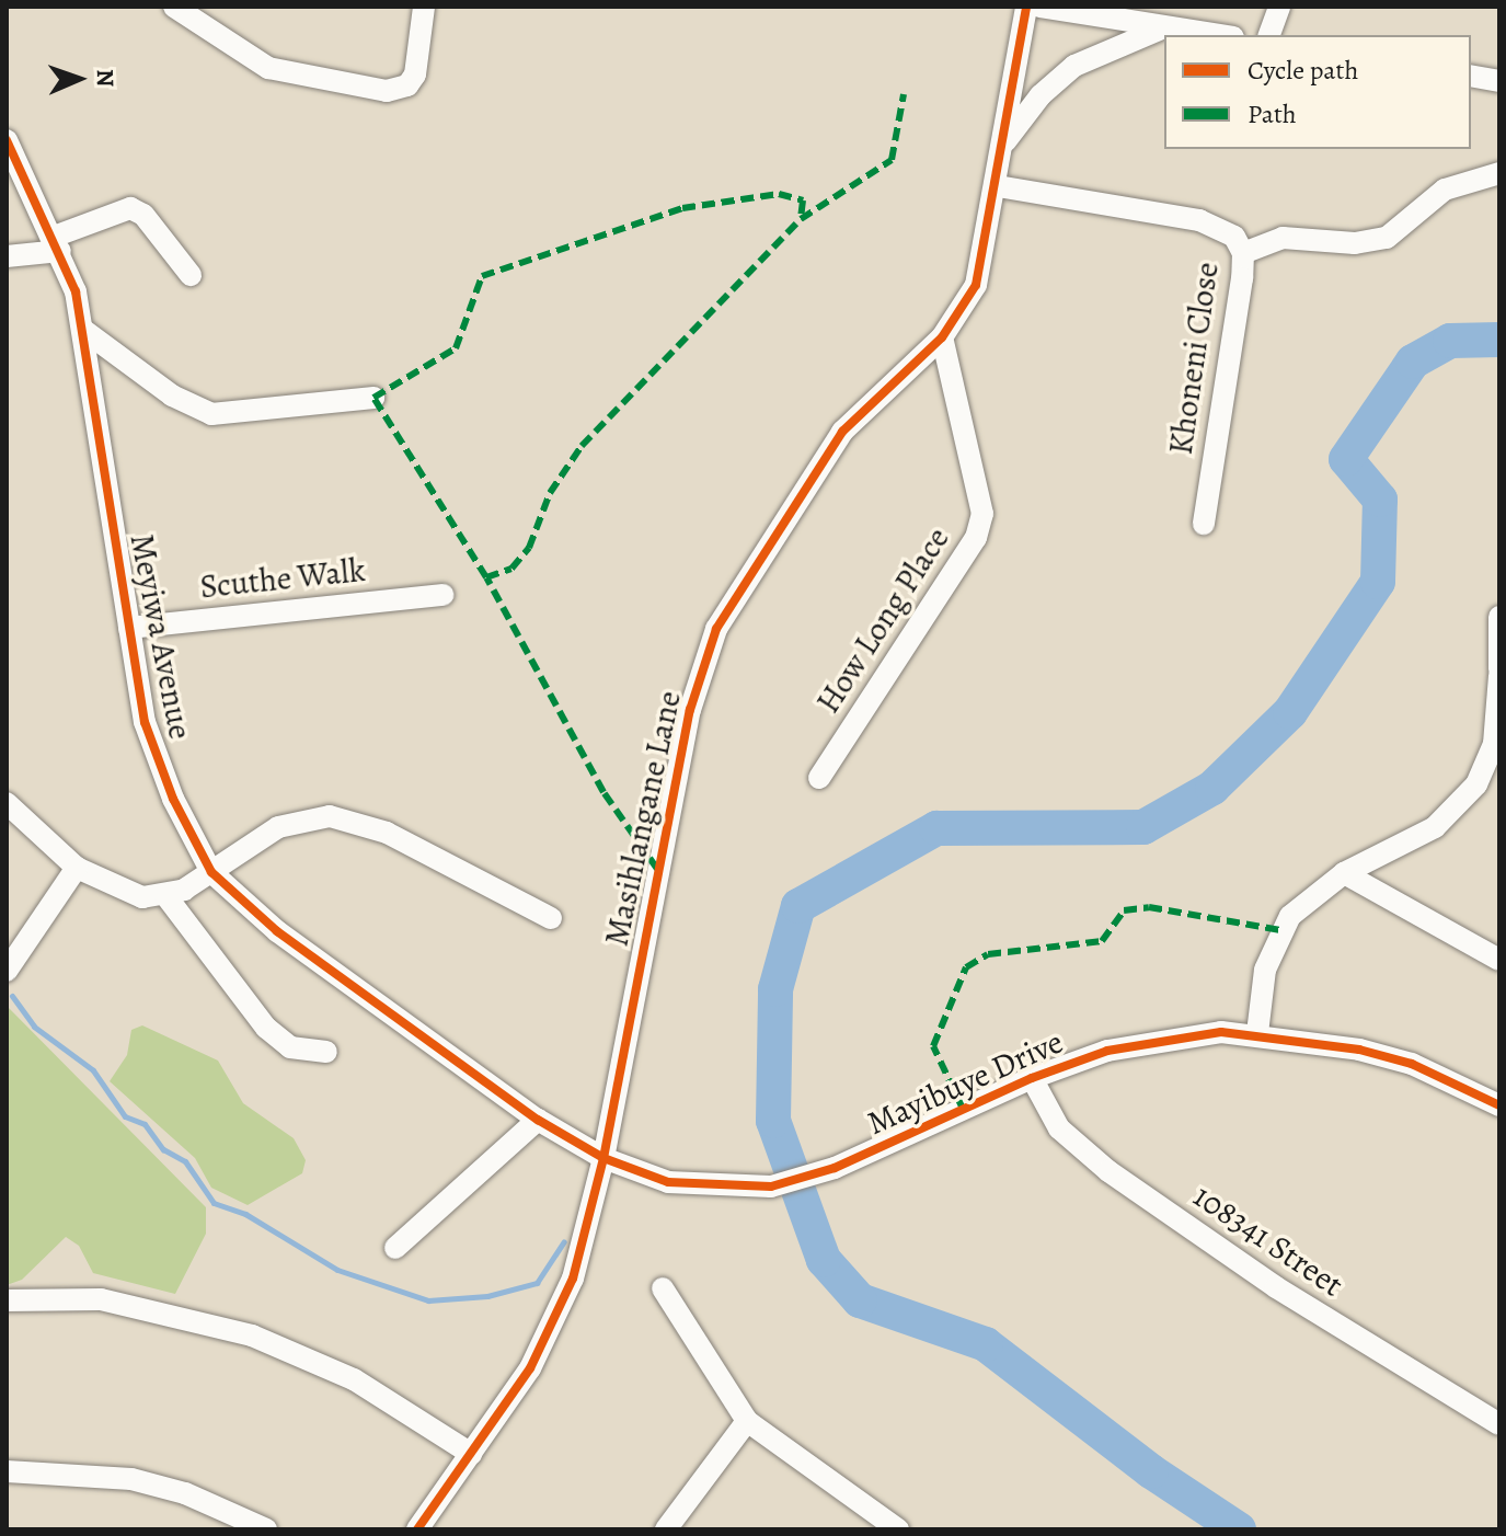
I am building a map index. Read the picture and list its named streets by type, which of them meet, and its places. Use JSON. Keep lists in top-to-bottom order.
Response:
{
  "streets": {
    "street": [
      "Khoneni Close",
      "Scuthe Walk",
      "How Long Place",
      "Meyiwa Avenue",
      "Masihlangane Lane",
      "Mayibuye Drive",
      "108341 Street"
    ]
  },
  "crossings": [
    ["Khoneni Close", "Masihlangane Lane"],
    ["Scuthe Walk", "Meyiwa Avenue"],
    ["How Long Place", "Masihlangane Lane"],
    ["Meyiwa Avenue", "Masihlangane Lane"],
    ["Meyiwa Avenue", "Mayibuye Drive"],
    ["Masihlangane Lane", "Mayibuye Drive"],
    ["Mayibuye Drive", "108341 Street"]
  ],
  "legend": ["Cycle path", "Path"],
  "north": "right"
}
